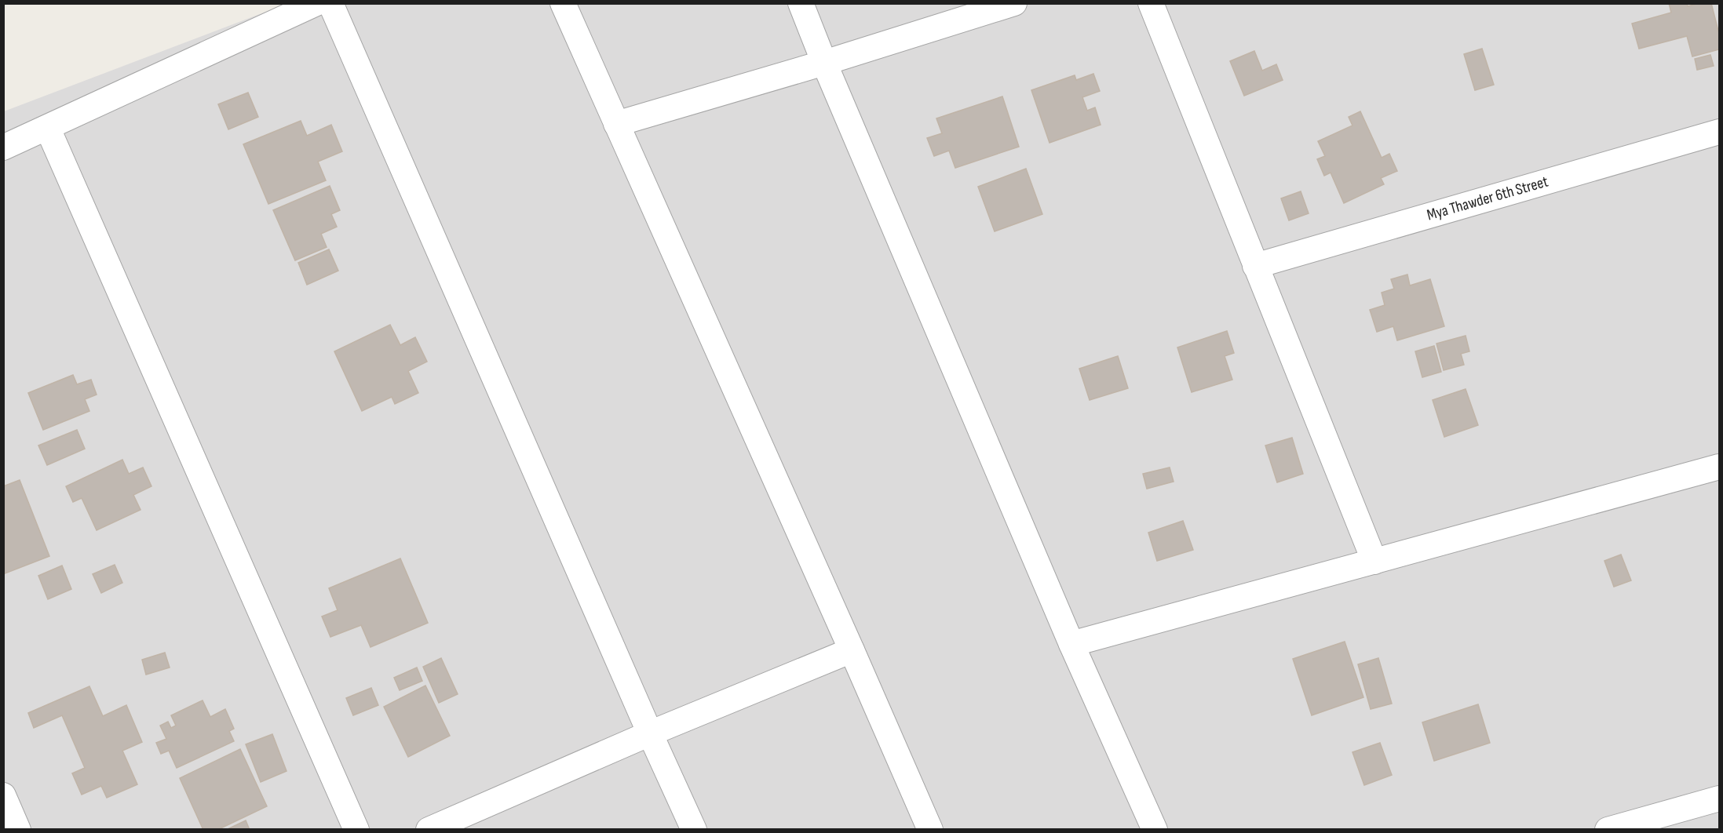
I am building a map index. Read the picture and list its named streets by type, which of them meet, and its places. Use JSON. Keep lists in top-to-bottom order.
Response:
{
  "streets": {
    "street": ["Mya Thawder 6th Street"]
  }
}
